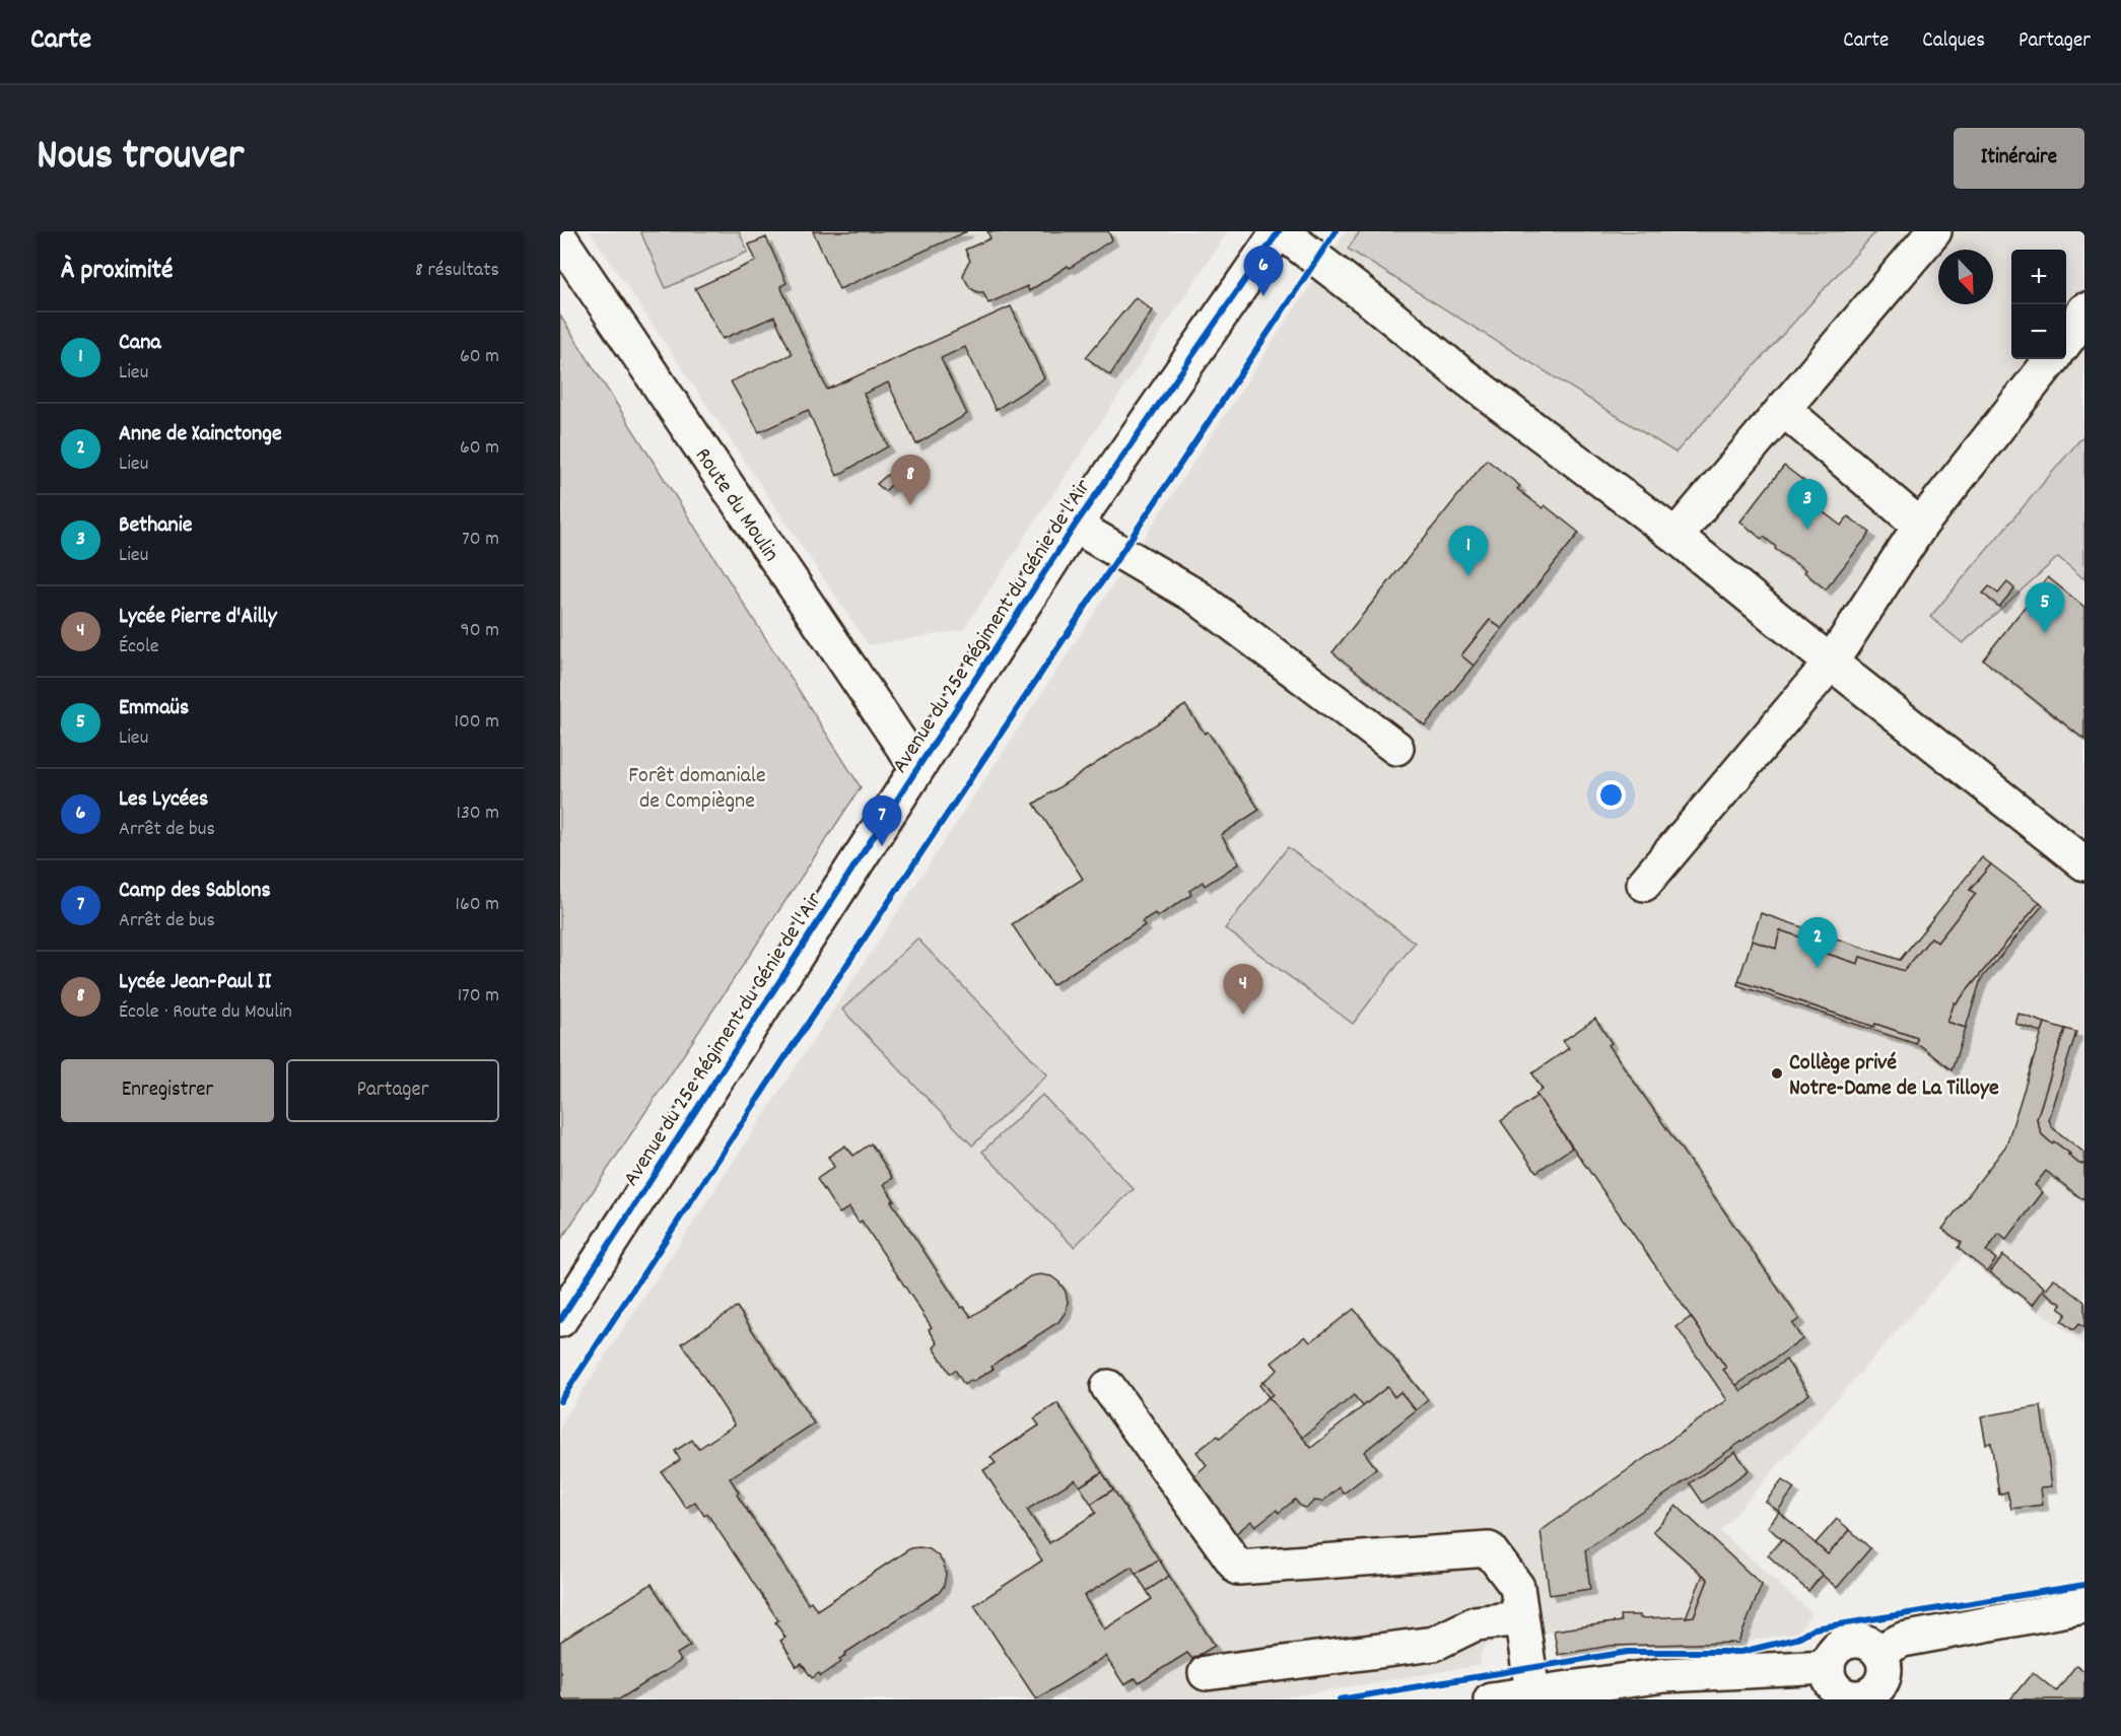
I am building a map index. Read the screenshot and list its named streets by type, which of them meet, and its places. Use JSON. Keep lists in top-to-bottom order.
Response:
{
  "streets": {
    "street": ["Route du Moulin", "Avenue du 25e Régiment du Génie de l'Air"]
  },
  "crossings": [
    ["Route du Moulin", "Avenue du 25e Régiment du Génie de l'Air"]
  ],
  "parks": ["Forêt domaniale de Compiègne"],
  "places": ["Collège privé Notre-Dame de La Tilloye"],
  "north": "bottom right",
  "page": {
    "header": "Carte",
    "nav": ["Carte", "Calques", "Partager"],
    "title": "Nous trouver",
    "buttons": [
      "Itinéraire",
      ["Enregistrer", "Partager"]
    ],
    "heading": ["À proximité", "8 résultats"],
    "pins": [
      "6",
      "8",
      "3",
      "1",
      "5",
      "7",
      "2",
      "4"
    ],
    "map_buttons": ["+", "−"],
    "list": [
      {
        "mark": "1",
        "name": "Cana",
        "note": "Lieu",
        "value": "60 m"
      },
      {
        "mark": "2",
        "name": "Anne de Xainctonge",
        "note": "Lieu",
        "value": "60 m"
      },
      {
        "mark": "3",
        "name": "Bethanie",
        "note": "Lieu",
        "value": "70 m"
      },
      {
        "mark": "4",
        "name": "Lycée Pierre d'Ailly",
        "note": "École",
        "value": "90 m"
      },
      {
        "mark": "5",
        "name": "Emmaüs",
        "note": "Lieu",
        "value": "100 m"
      },
      {
        "mark": "6",
        "name": "Les Lycées",
        "note": "Arrêt de bus",
        "value": "130 m"
      },
      {
        "mark": "7",
        "name": "Camp des Sablons",
        "note": "Arrêt de bus",
        "value": "160 m"
      },
      {
        "mark": "8",
        "name": "Lycée Jean-Paul II",
        "note": "École · Route du Moulin",
        "value": "170 m"
      }
    ]
  }
}
